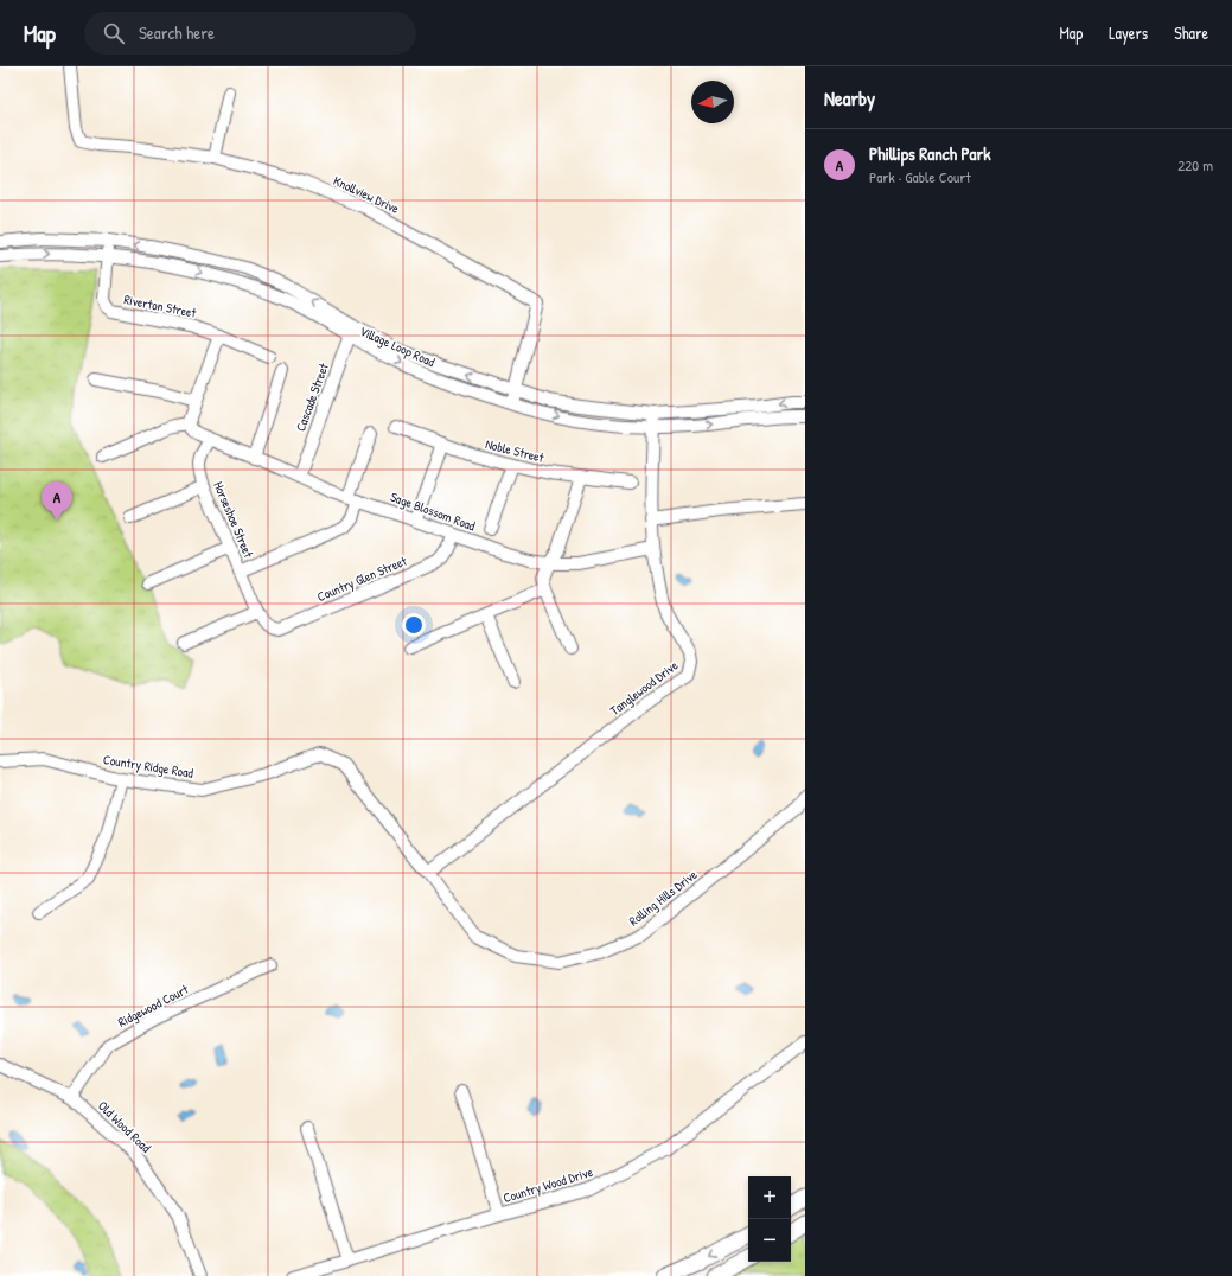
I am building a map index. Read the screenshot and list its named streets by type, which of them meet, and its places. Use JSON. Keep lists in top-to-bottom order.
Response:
{
  "streets": {
    "street": [
      "Knollview Drive",
      "Riverton Street",
      "Village Loop Road",
      "Cascade Street",
      "Noble Street",
      "Sage Blossom Road",
      "Horseshoe Street",
      "Country Glen Street",
      "Tanglewood Drive",
      "Country Ridge Road",
      "Rolling Hills Drive",
      "Ridgewood Court",
      "Old Wood Road",
      "Country Wood Drive"
    ]
  },
  "crossings": [
    ["Knollview Drive", "Village Loop Road"],
    ["Riverton Street", "Village Loop Road"],
    ["Village Loop Road", "Cascade Street"],
    ["Village Loop Road", "Tanglewood Drive"],
    ["Cascade Street", "Sage Blossom Road"],
    ["Sage Blossom Road", "Horseshoe Street"],
    ["Sage Blossom Road", "Country Glen Street"],
    ["Sage Blossom Road", "Tanglewood Drive"],
    ["Horseshoe Street", "Country Glen Street"],
    ["Tanglewood Drive", "Rolling Hills Drive"],
    ["Country Ridge Road", "Rolling Hills Drive"],
    ["Ridgewood Court", "Old Wood Road"]
  ],
  "north": "left",
  "page": {
    "header": "Map",
    "search": "Search here",
    "nav": ["Map", "Layers", "Share"],
    "heading": "Nearby",
    "list": [
      {
        "mark": "A",
        "name": "Phillips Ranch Park",
        "note": "Park · Gable Court",
        "value": "220 m"
      }
    ],
    "pins": "A",
    "map_buttons": ["+", "−"]
  }
}
